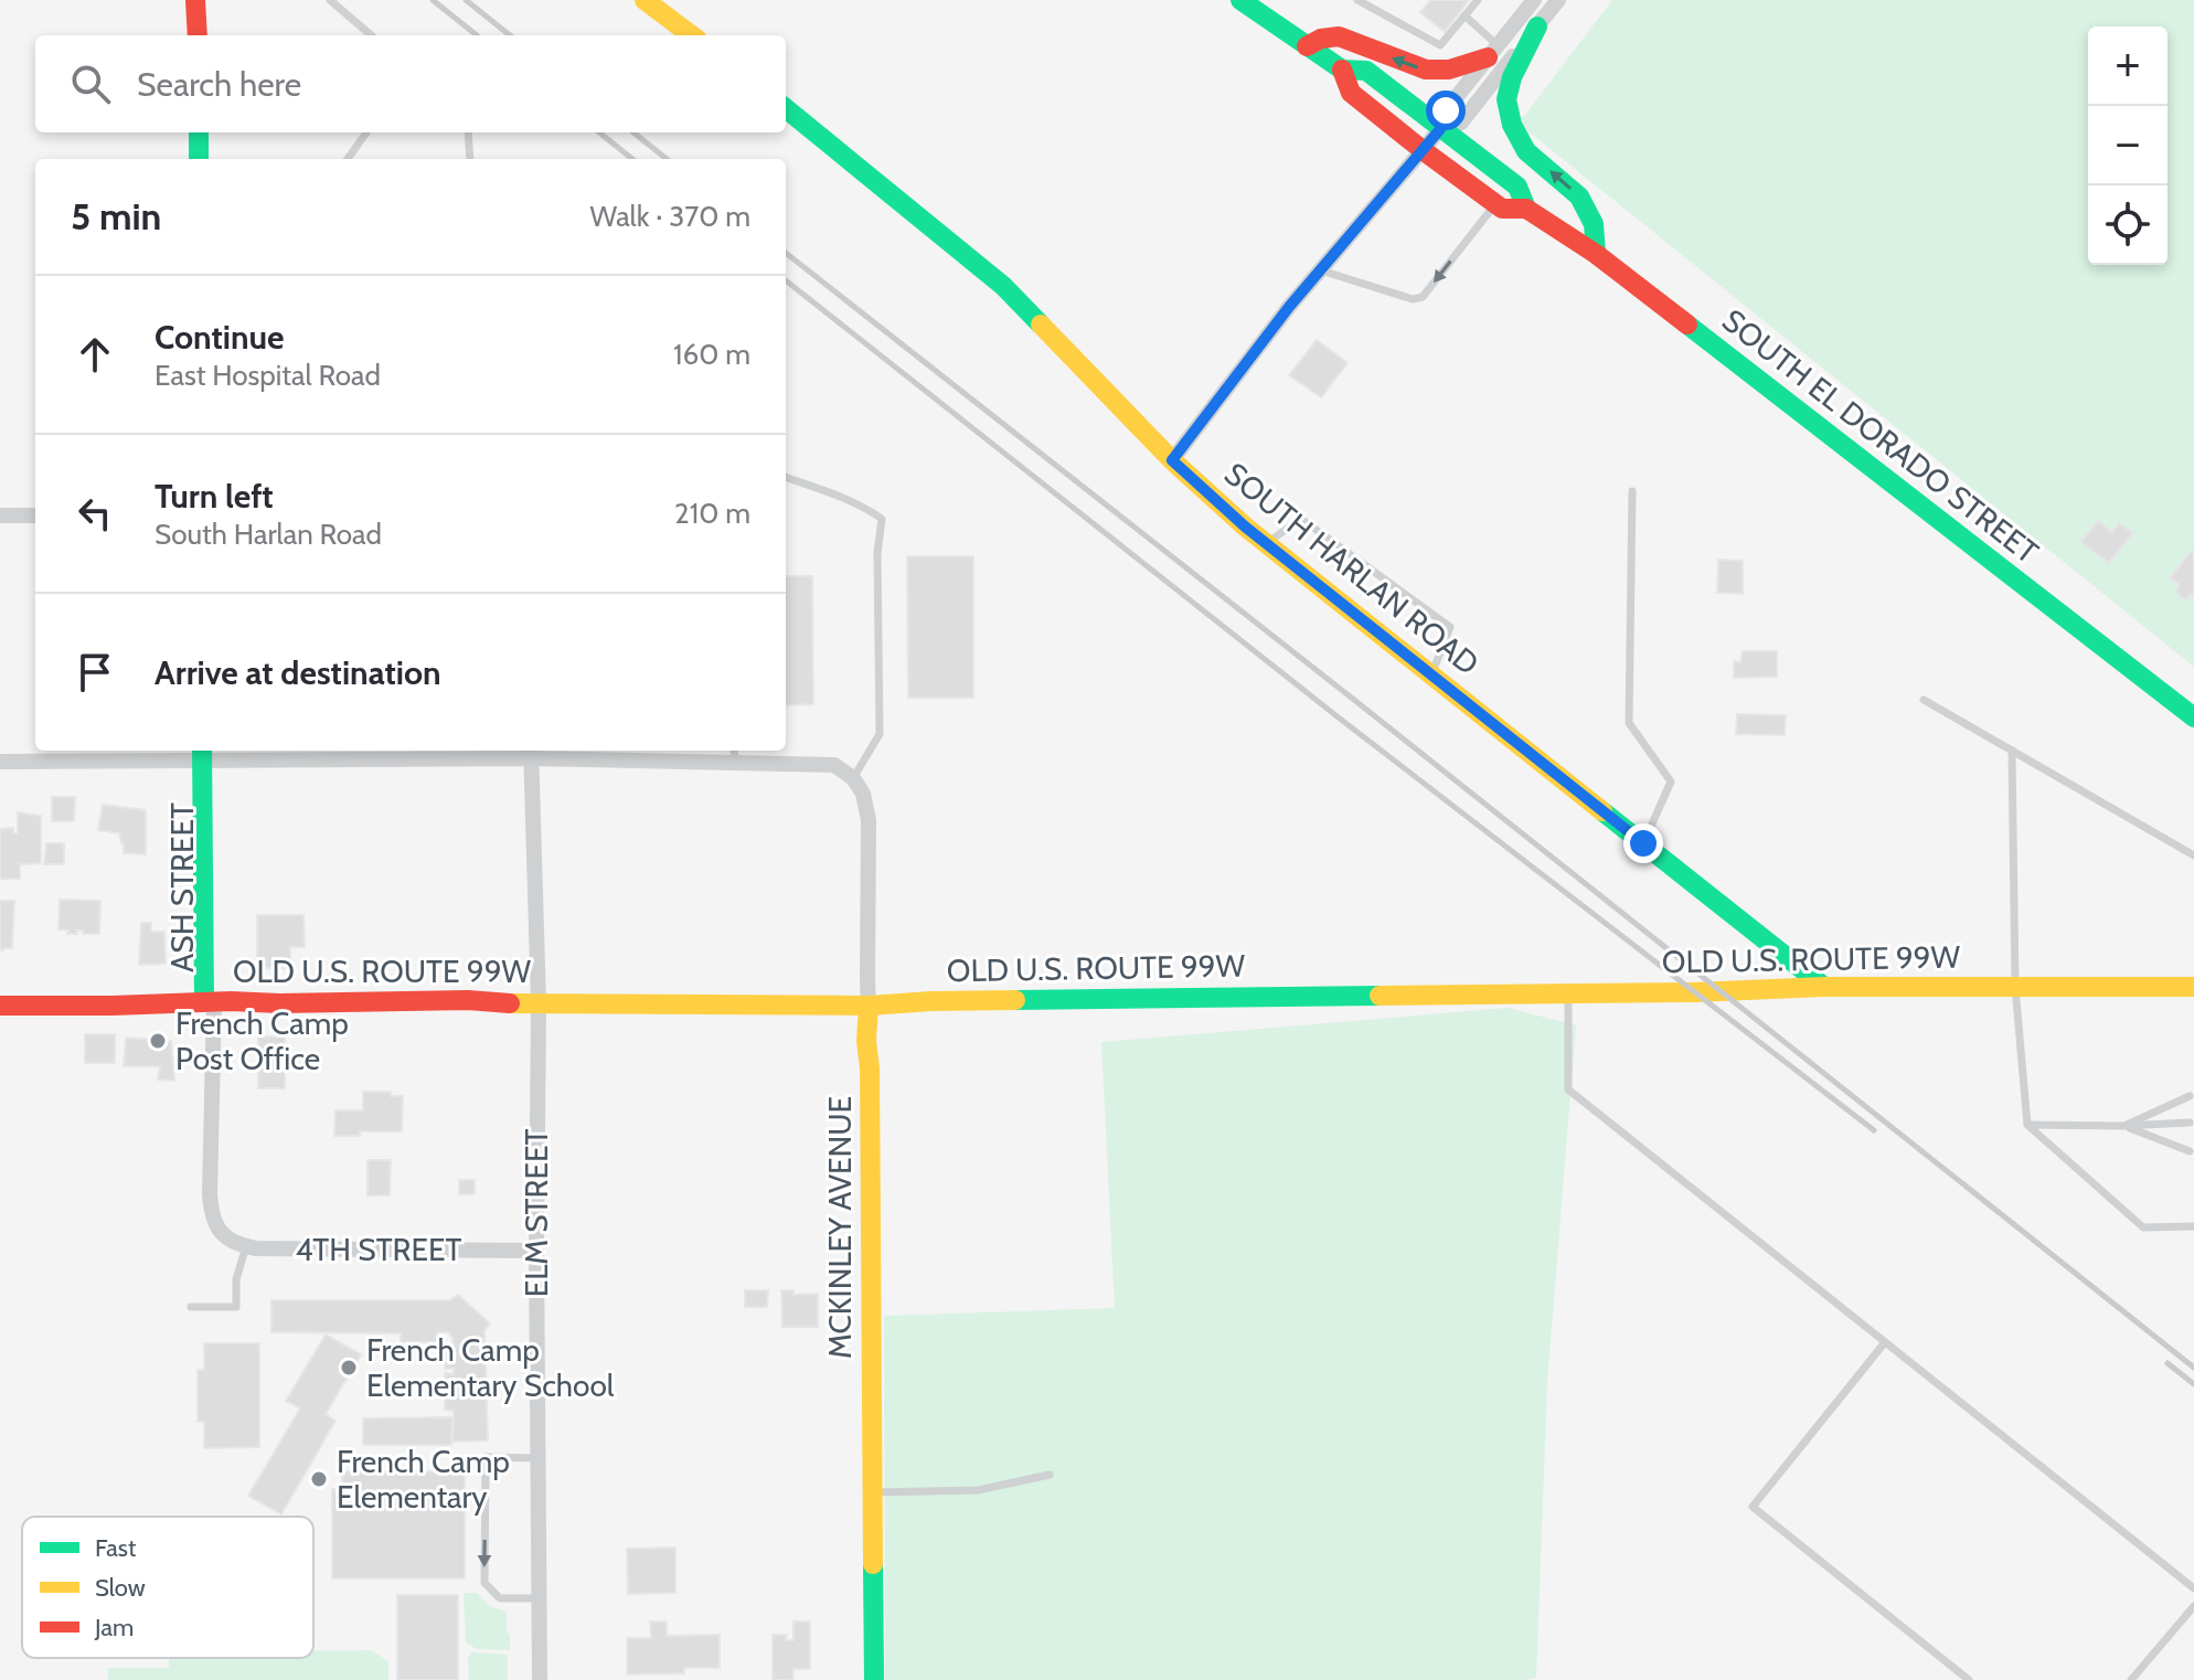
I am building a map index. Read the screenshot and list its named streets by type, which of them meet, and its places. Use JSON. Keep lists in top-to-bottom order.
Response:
{
  "streets": {
    "main road": [
      "SOUTH EL DORADO STREET",
      "SOUTH HARLAN ROAD",
      "ASH STREET",
      "OLD U.S. ROUTE 99W",
      "MCKINLEY AVENUE"
    ],
    "street": ["ELM STREET", "4TH STREET"]
  },
  "crossings": [
    ["SOUTH HARLAN ROAD", "OLD U.S. ROUTE 99W"],
    ["ASH STREET", "OLD U.S. ROUTE 99W"],
    ["ASH STREET", "4TH STREET"],
    ["OLD U.S. ROUTE 99W", "ELM STREET"],
    ["OLD U.S. ROUTE 99W", "MCKINLEY AVENUE"],
    ["ELM STREET", "4TH STREET"]
  ],
  "places": ["French Camp Post Office", "French Camp Elementary School", "French Camp Elementary"],
  "legend": ["Fast", "Slow", "Jam"],
  "page": {
    "map_buttons": ["+", "−"],
    "search": "Search here",
    "heading": ["5 min", "Walk · 370 m"],
    "list": [
      ["Continue", "East Hospital Road", "160 m"],
      ["Turn left", "South Harlan Road", "210 m"],
      "Arrive at destination"
    ]
  }
}
